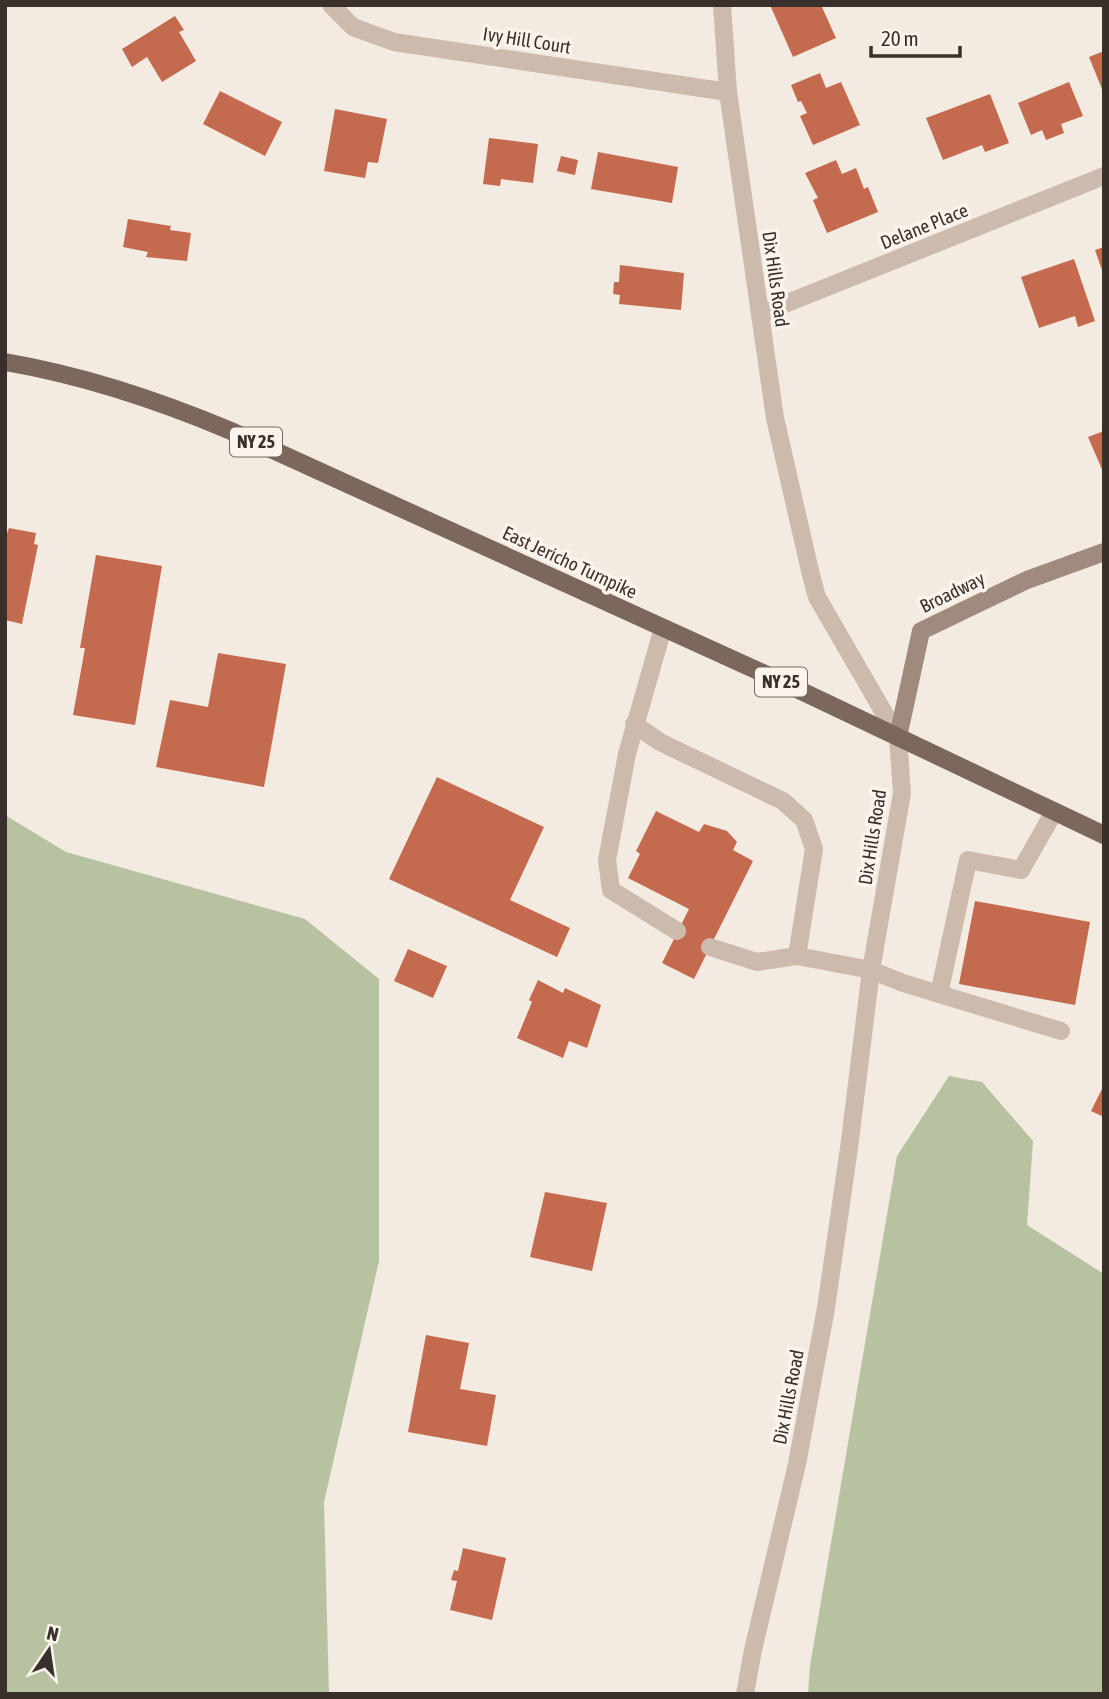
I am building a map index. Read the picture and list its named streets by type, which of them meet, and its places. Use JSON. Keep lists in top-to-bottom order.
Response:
{
  "streets": {
    "main road": ["NY 25", "East Jericho Turnpike", "Broadway"],
    "street": ["Ivy Hill Court", "Delane Place", "Dix Hills Road"]
  },
  "crossings": [
    ["Ivy Hill Court", "Dix Hills Road"],
    ["Delane Place", "Dix Hills Road"],
    ["Dix Hills Road", "East Jericho Turnpike"],
    ["Dix Hills Road", "Broadway"],
    ["East Jericho Turnpike", "Broadway"]
  ],
  "scale_bar": "20 m",
  "north": "top"
}
